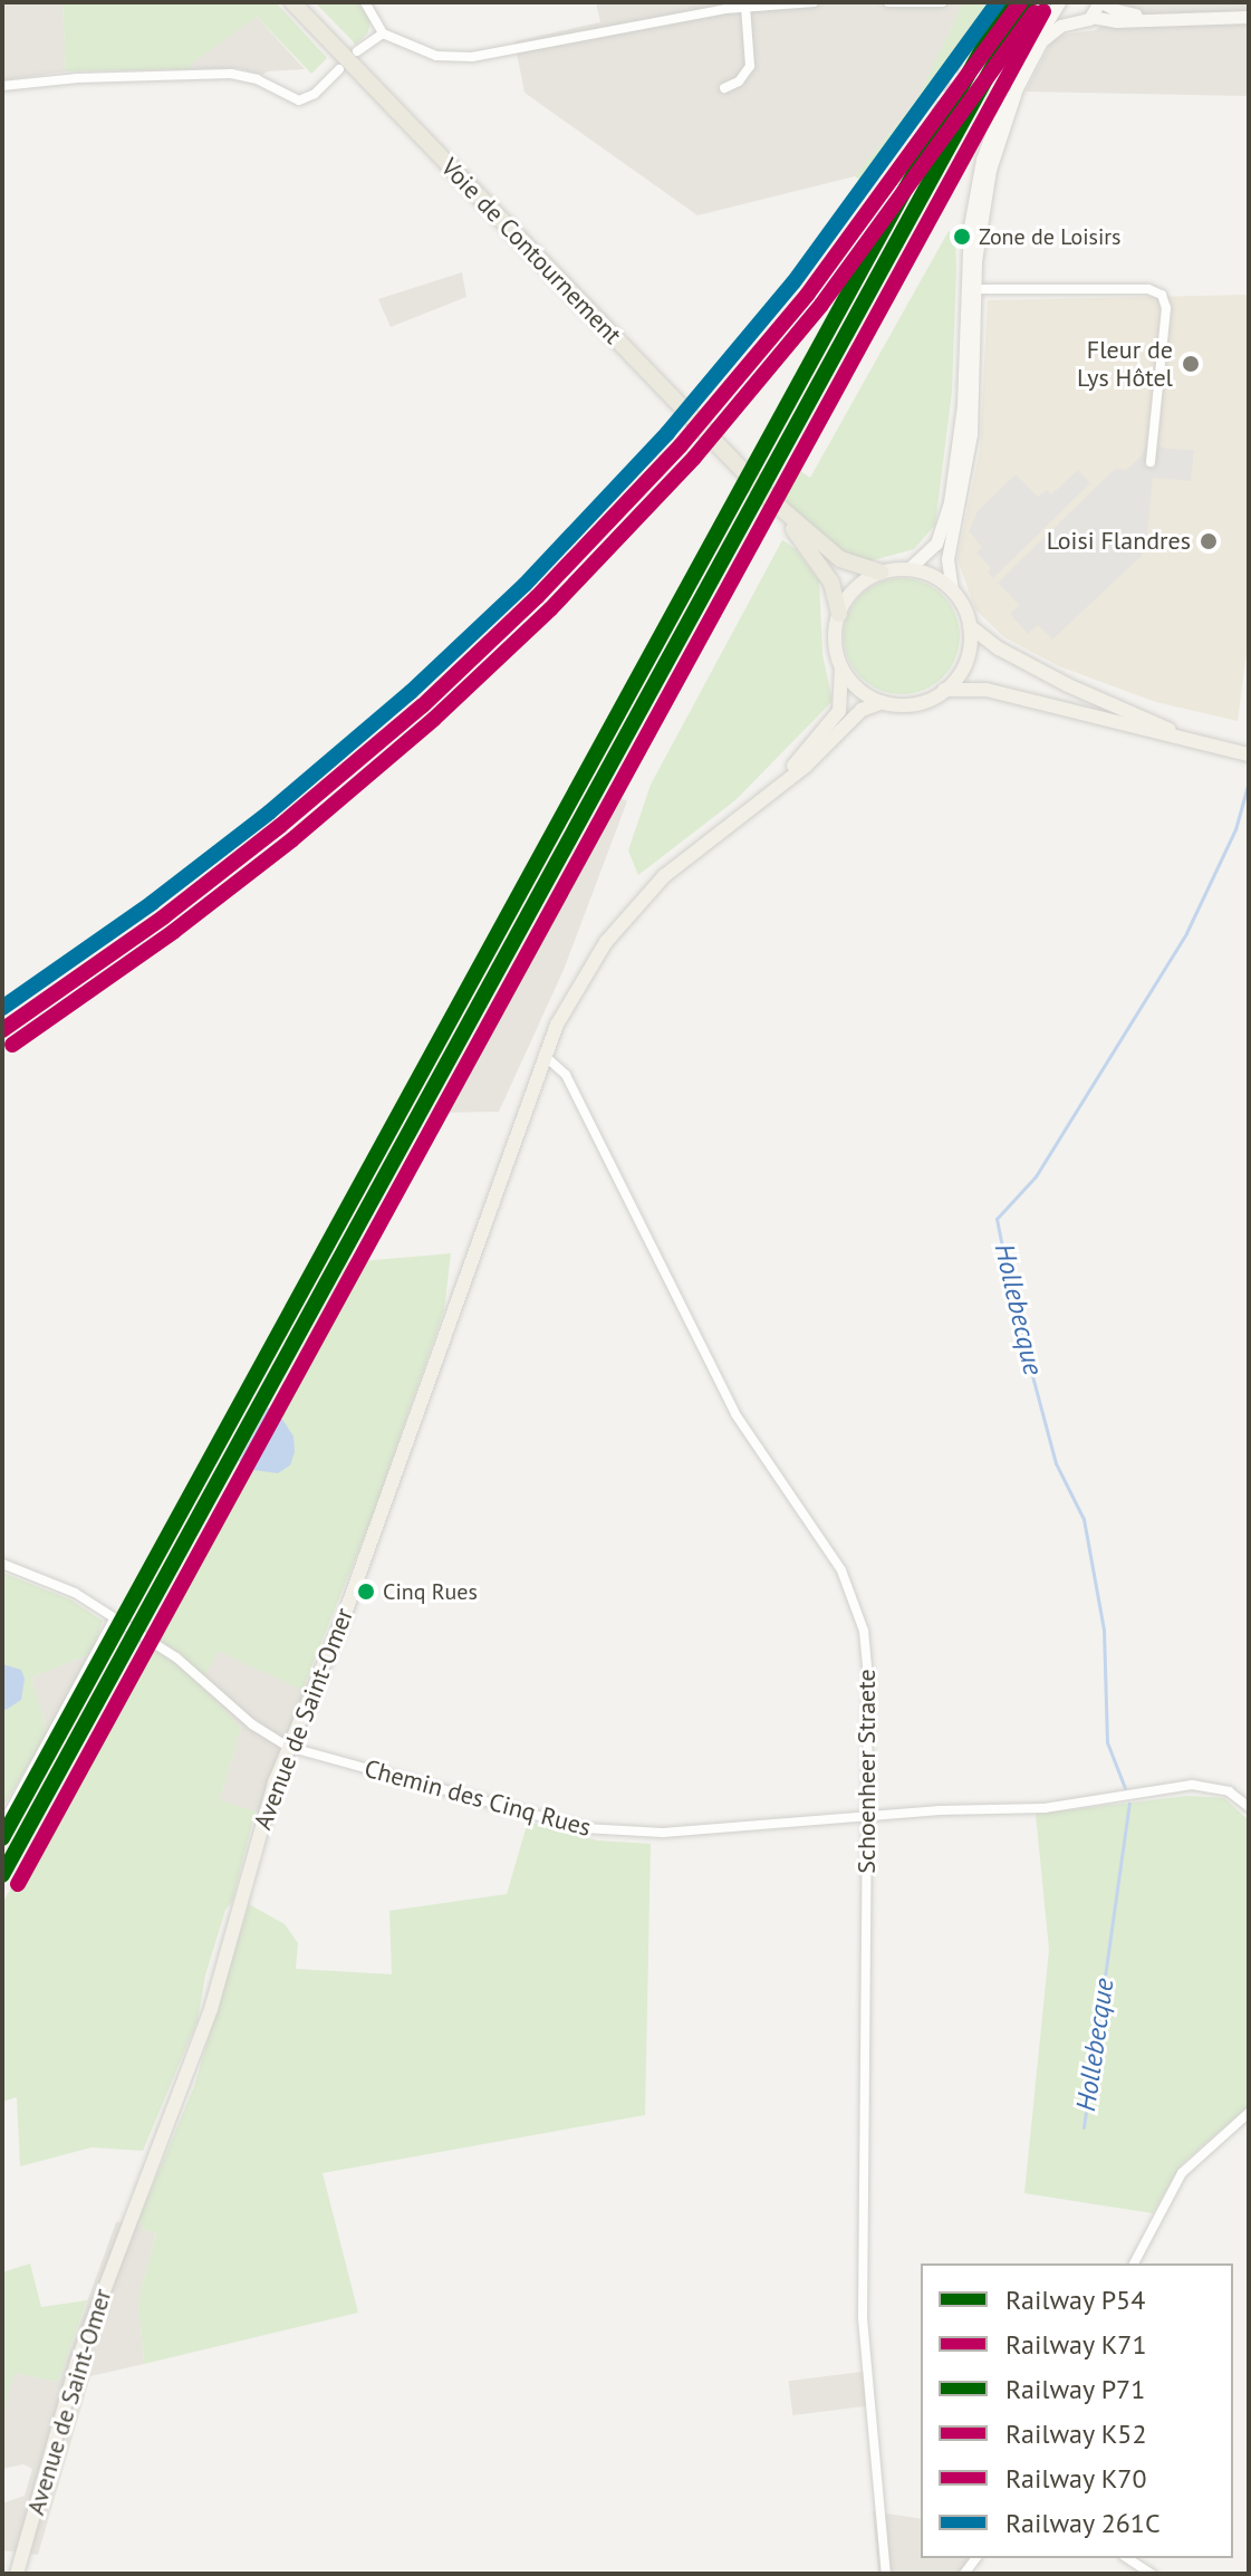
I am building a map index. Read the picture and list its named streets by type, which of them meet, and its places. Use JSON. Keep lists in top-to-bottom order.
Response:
{
  "streets": {
    "highway": ["Voie de Contournement"],
    "main road": ["Avenue de Saint-Omer"],
    "street": ["Schoenheer Straete", "Chemin des Cinq Rues"]
  },
  "crossings": [
    ["Voie de Contournement", "Avenue de Saint-Omer"],
    ["Avenue de Saint-Omer", "Schoenheer Straete"],
    ["Avenue de Saint-Omer", "Chemin des Cinq Rues"],
    ["Schoenheer Straete", "Chemin des Cinq Rues"]
  ],
  "water": ["Hollebecque"],
  "places": [
    "Zone de Loisirs",
    "Fleur de Lys Hôtel",
    "Loisi Flandres",
    "Cinq Rues"
  ],
  "lines": [
    "rail line P54",
    "rail line P71",
    "rail line K52",
    "rail line 261C",
    "rail line K71",
    "rail line K70"
  ],
  "legend": [
    "Railway P54",
    "Railway K71",
    "Railway P71",
    "Railway K52",
    "Railway K70",
    "Railway 261C"
  ]
}
